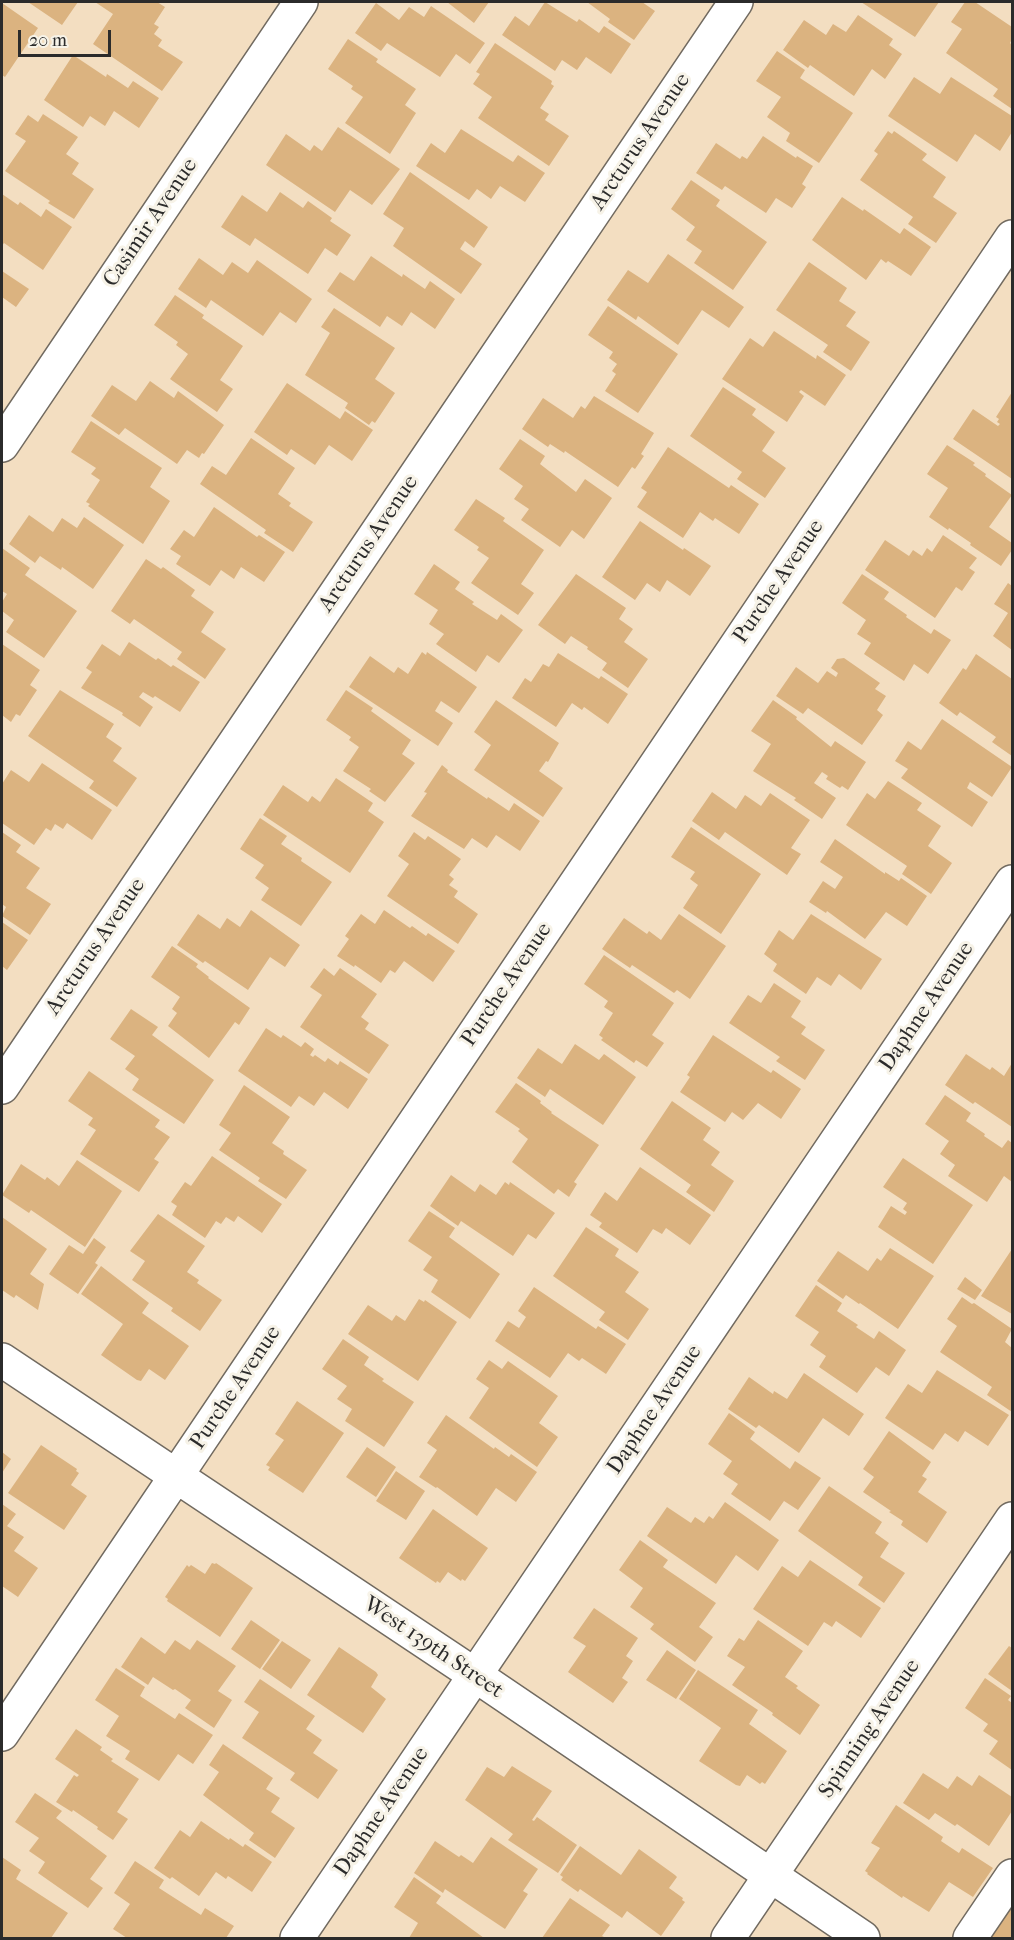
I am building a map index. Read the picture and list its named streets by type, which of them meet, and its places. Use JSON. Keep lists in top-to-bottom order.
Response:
{
  "streets": {
    "street": [
      "Arcturus Avenue",
      "Casimir Avenue",
      "Purche Avenue",
      "Daphne Avenue",
      "West 139th Street",
      "Spinning Avenue"
    ]
  },
  "crossings": [
    ["Purche Avenue", "West 139th Street"],
    ["Daphne Avenue", "West 139th Street"],
    ["West 139th Street", "Spinning Avenue"]
  ],
  "scale_bar": "20 m"
}
